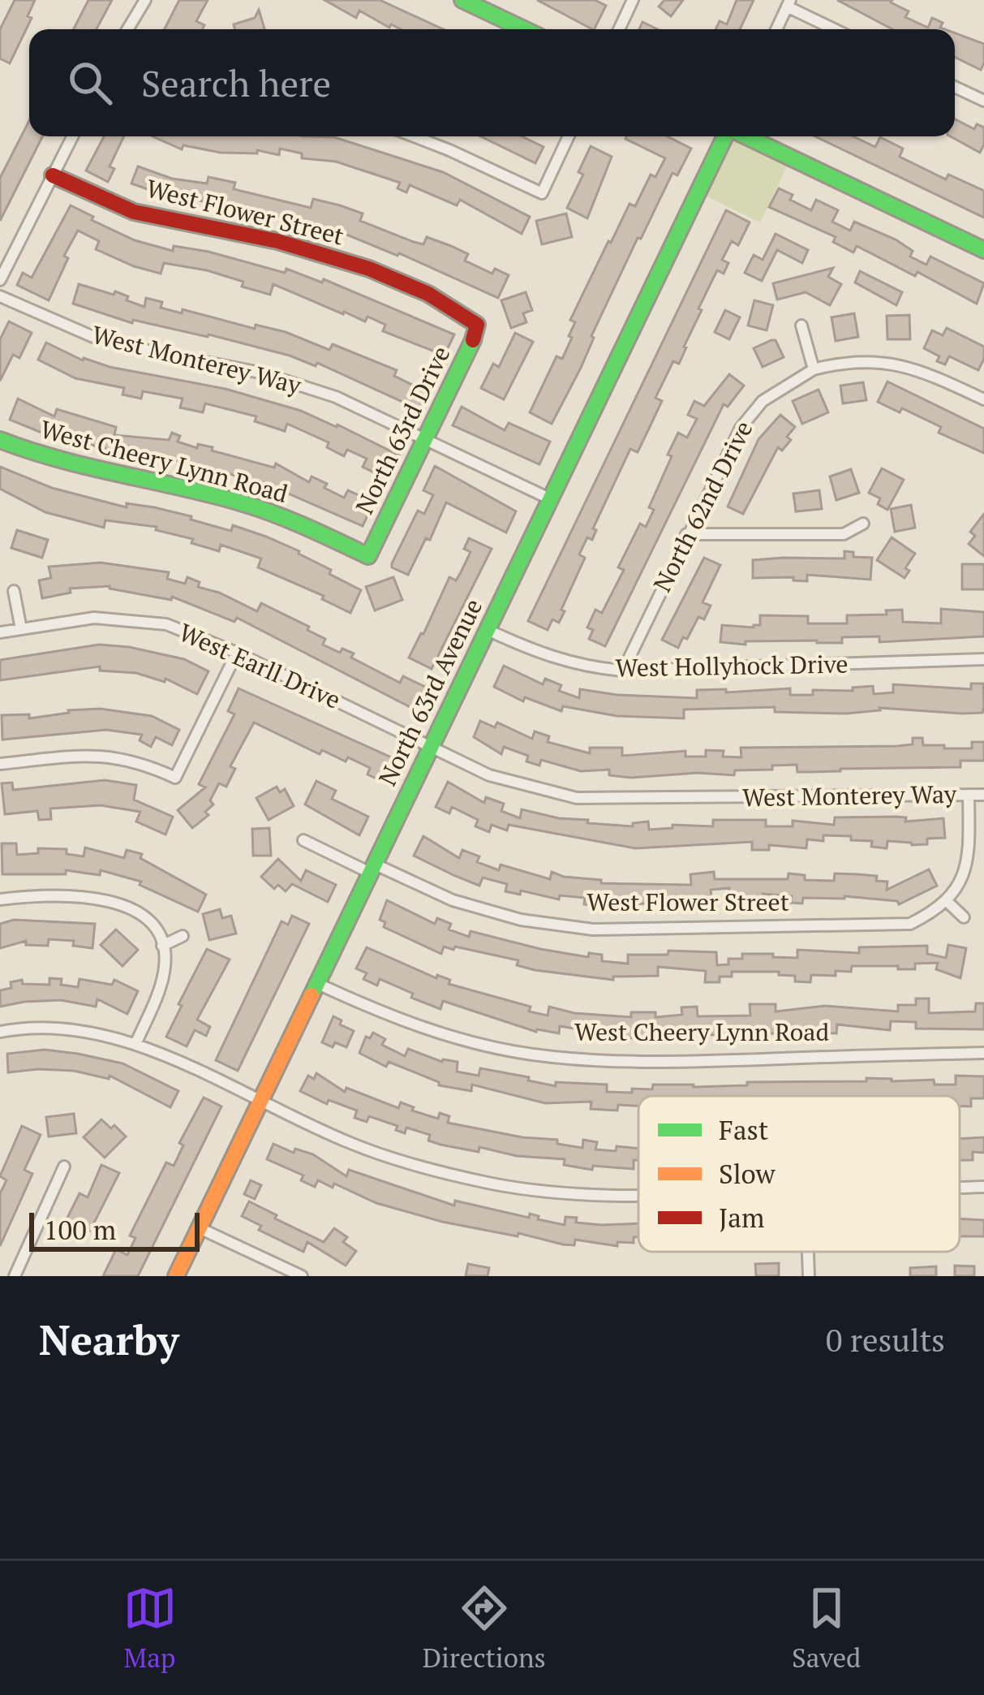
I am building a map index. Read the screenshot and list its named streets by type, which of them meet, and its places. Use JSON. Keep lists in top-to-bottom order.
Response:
{
  "streets": {
    "street": [
      "West Flower Street",
      "West Monterey Way",
      "North 63rd Drive",
      "West Cheery Lynn Road",
      "North 62nd Drive",
      "West Earll Drive",
      "West Hollyhock Drive",
      "North 63rd Avenue"
    ]
  },
  "crossings": [
    ["West Flower Street", "North 63rd Drive"],
    ["West Flower Street", "North 63rd Avenue"],
    ["West Monterey Way", "North 63rd Drive"],
    ["West Monterey Way", "West Earll Drive"],
    ["West Monterey Way", "North 63rd Avenue"],
    ["North 63rd Drive", "West Cheery Lynn Road"],
    ["West Cheery Lynn Road", "North 63rd Avenue"],
    ["North 62nd Drive", "West Hollyhock Drive"],
    ["West Earll Drive", "North 63rd Avenue"],
    ["West Hollyhock Drive", "North 63rd Avenue"]
  ],
  "legend": ["Fast", "Slow", "Jam"],
  "scale_bar": "100 m",
  "page": {
    "search": "Search here",
    "scale": "100 m",
    "heading": ["Nearby", "0 results"],
    "nav": ["Map", "Directions", "Saved"]
  }
}
